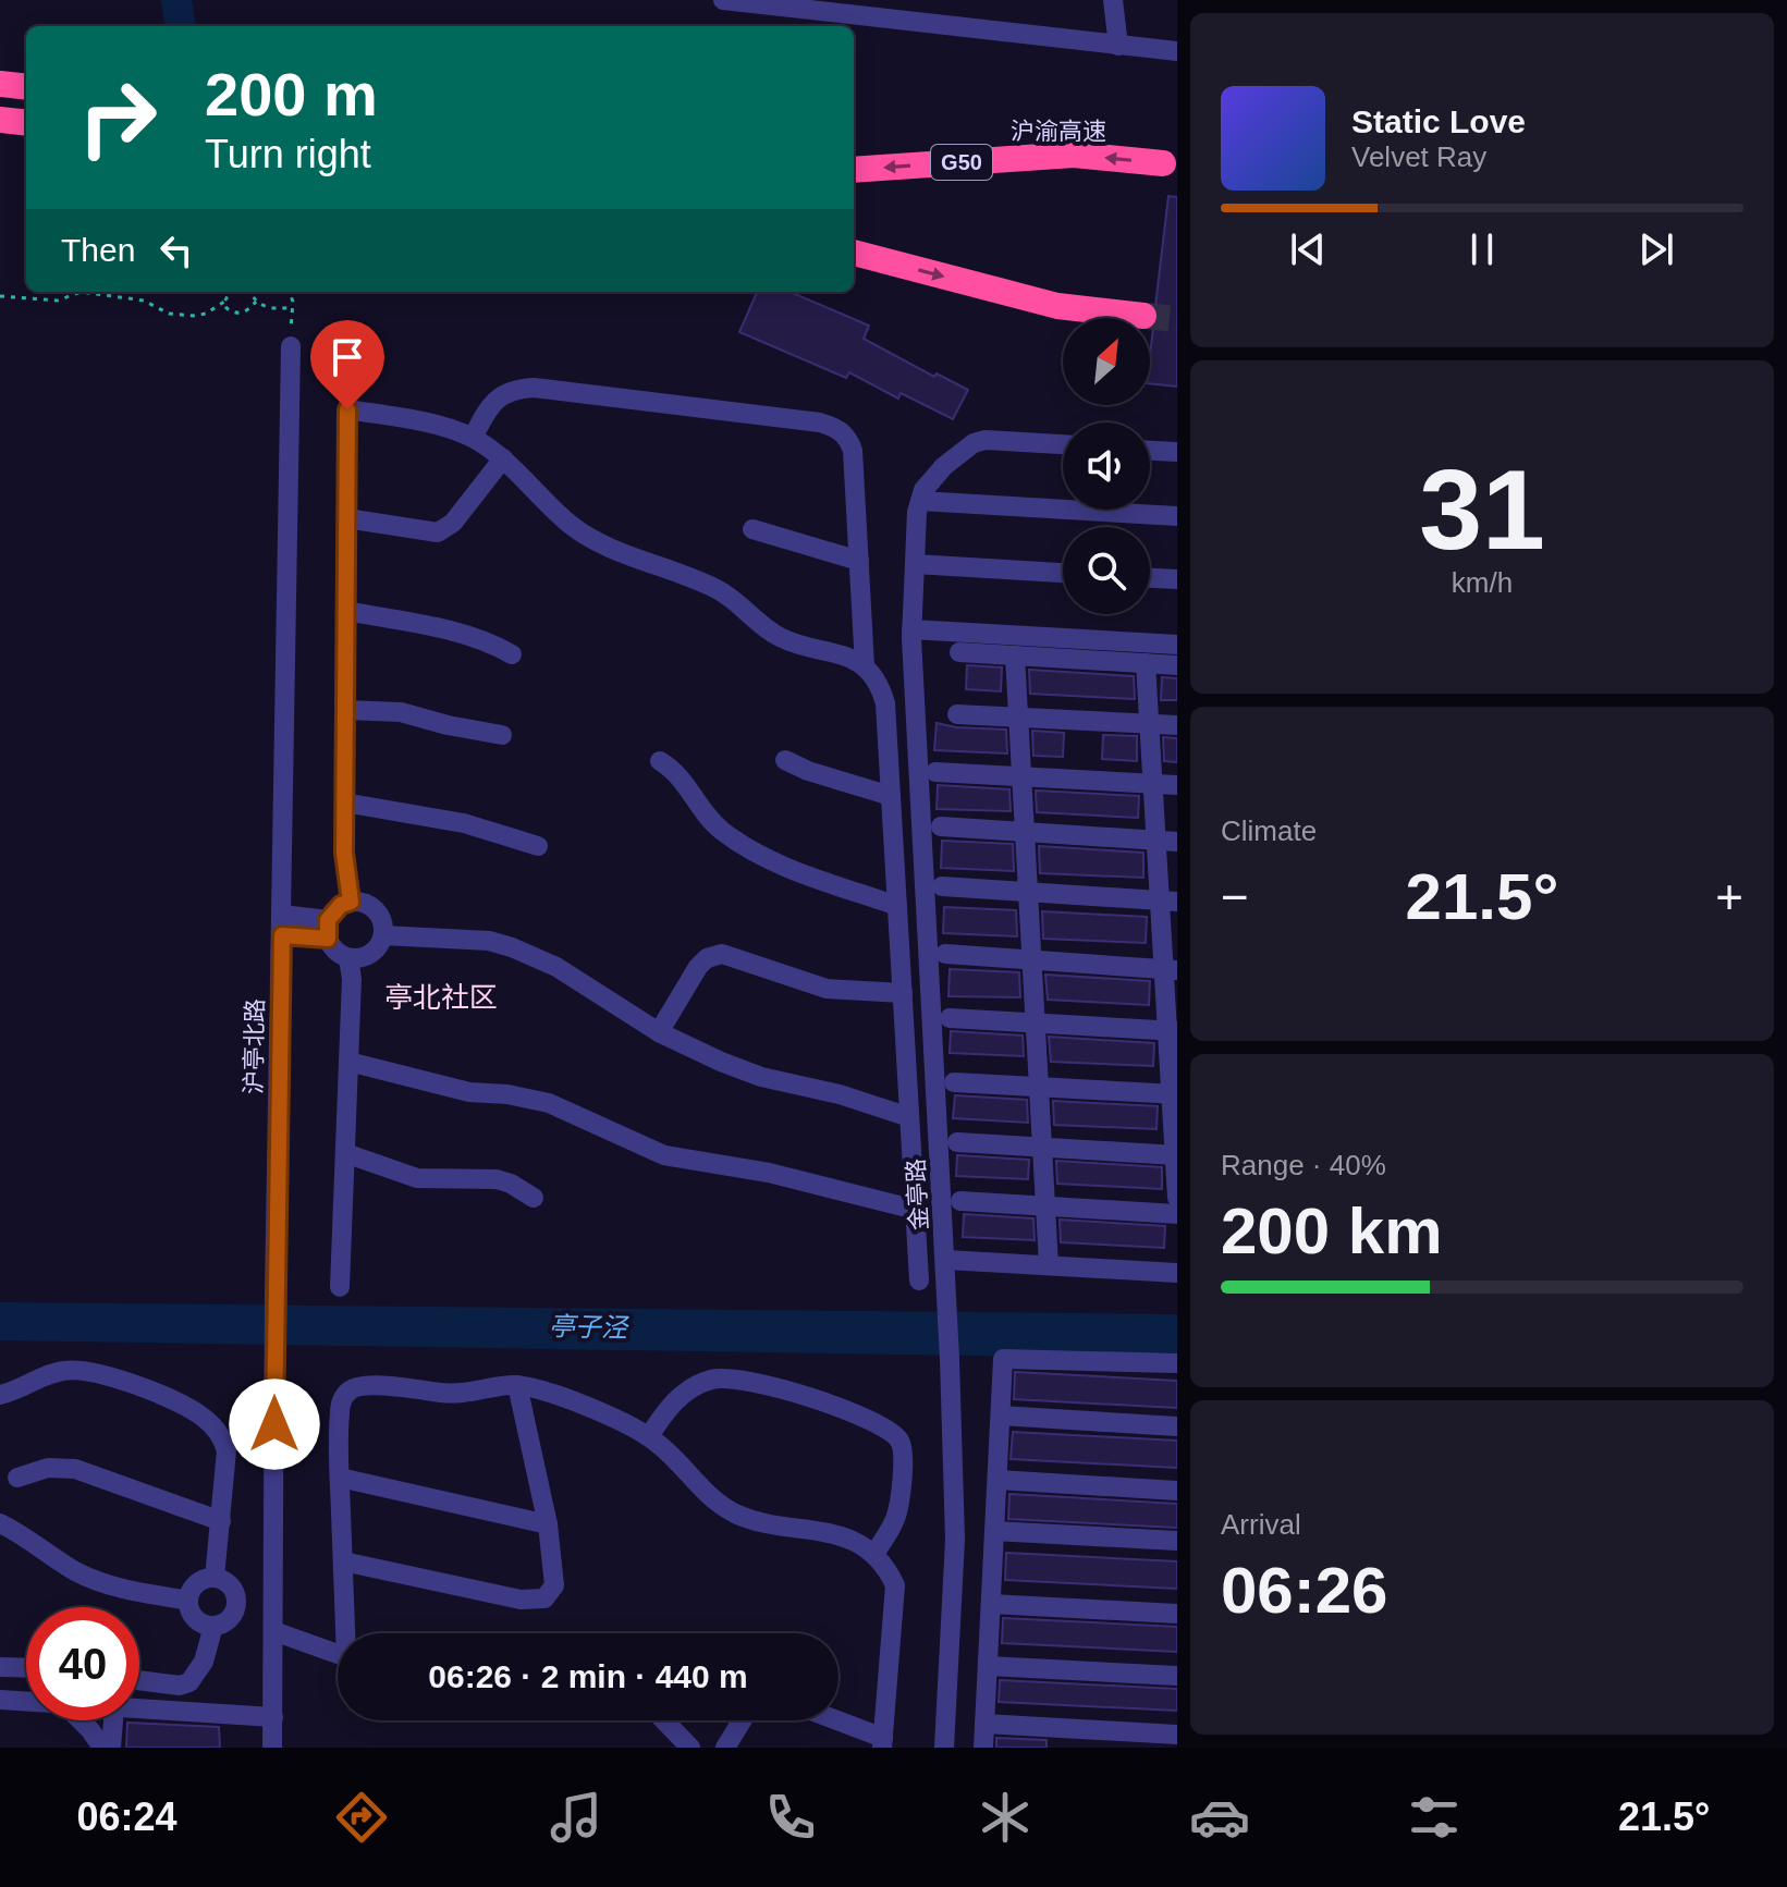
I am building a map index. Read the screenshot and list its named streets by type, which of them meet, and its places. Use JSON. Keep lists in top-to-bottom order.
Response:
{
  "streets": {
    "highway": ["沪渝高速", "G50"],
    "street": ["沪亭北路", "金亭路"]
  },
  "districts": ["亭北社区"],
  "water": ["亭子泾"],
  "north": "top right",
  "page": {
    "turn": ["200 m", "Turn right"],
    "song": ["Static Love", "Velvet Ray"],
    "then": "Then",
    "tile": [
      ["31", "km/h"],
      "Climate",
      ["Range · 40%", "200 km"],
      ["Arrival", "06:26"]
    ],
    "heat": ["−", "21.5°", "+"],
    "limit": "40",
    "trip": "06:26 · 2 min · 440 m",
    "tabs": ["06:24", "21.5°"]
  }
}
